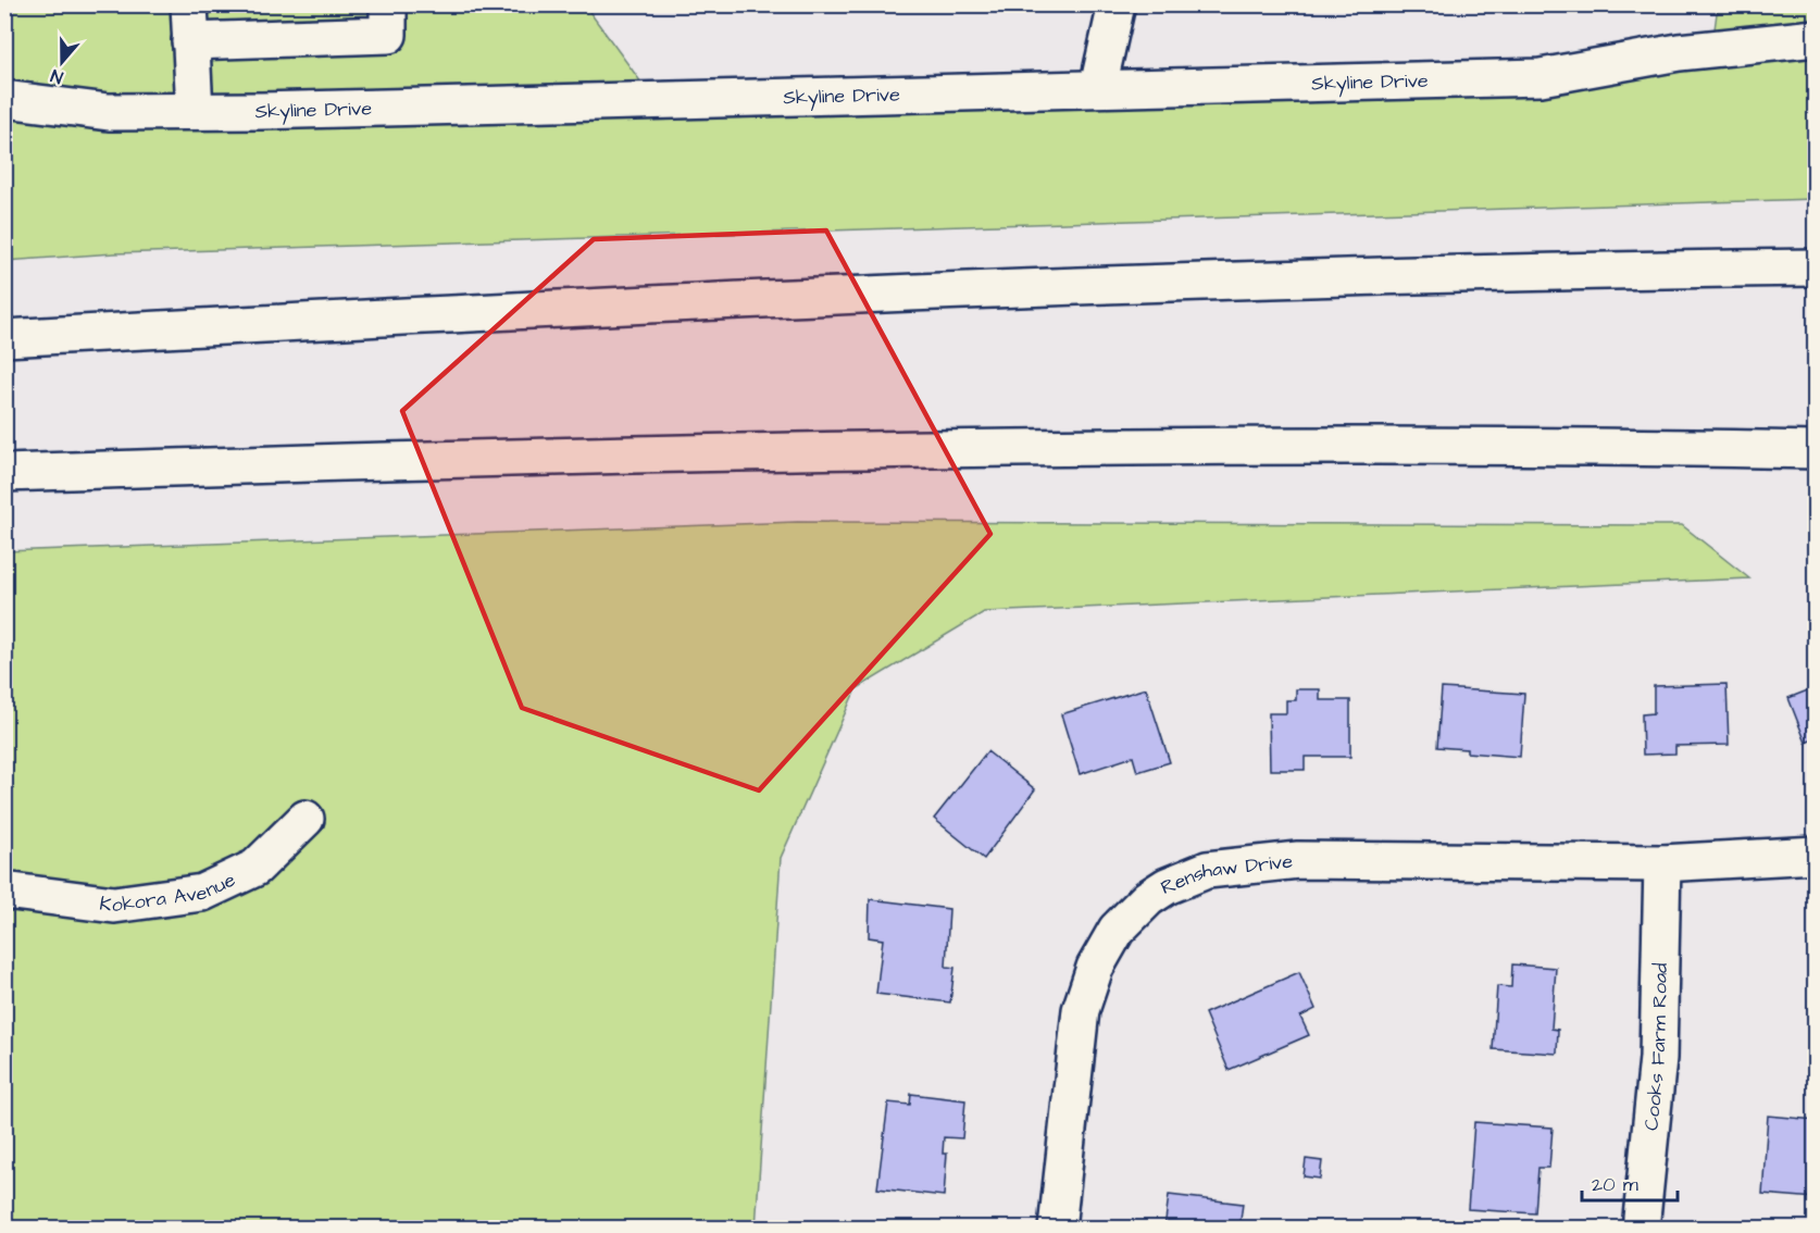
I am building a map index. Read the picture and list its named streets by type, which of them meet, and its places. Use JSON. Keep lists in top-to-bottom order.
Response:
{
  "streets": {
    "main road": [
      "Skyline Drive",
      "Renshaw Drive",
      "Kokora Avenue",
      "Cooks Farm Road"
    ]
  },
  "crossings": [
    ["Renshaw Drive", "Cooks Farm Road"]
  ],
  "scale_bar": "20 m",
  "north": "bottom"
}
